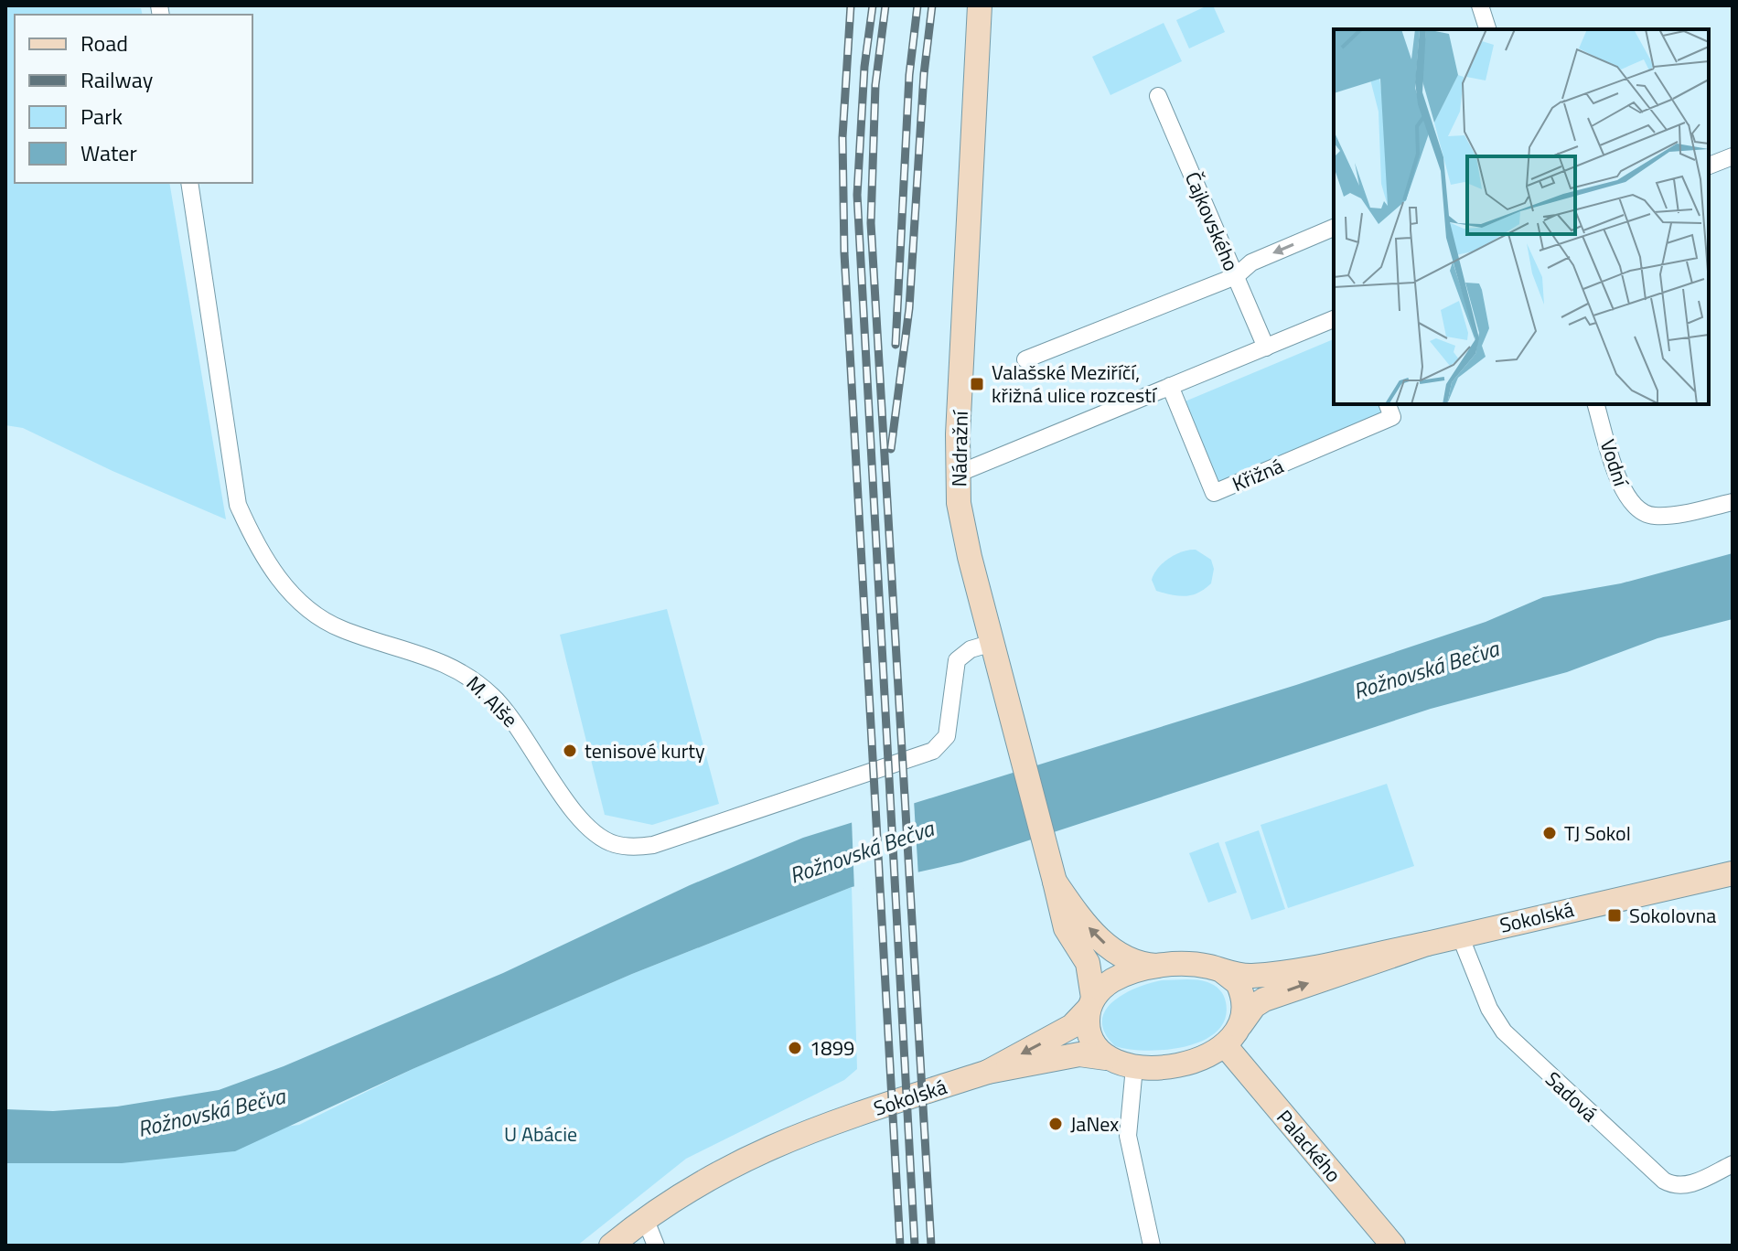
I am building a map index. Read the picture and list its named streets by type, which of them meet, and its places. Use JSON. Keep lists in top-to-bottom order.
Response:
{
  "streets": {
    "main road": ["Nádražní", "Sokolská", "Palackého"],
    "street": [
      "Čajkovského",
      "Vodní",
      "Křižná",
      "M. Alše",
      "Sadová"
    ]
  },
  "crossings": [
    ["Nádražní", "M. Alše"],
    ["Nádražní", "Sokolská"],
    ["Nádražní", "Palackého"],
    ["Sokolská", "Sadová"],
    ["Sokolská", "Palackého"]
  ],
  "water": ["Rožnovská Bečva"],
  "parks": ["U Abácie"],
  "places": {
    "transit": ["Valašské Meziříčí, křižná ulice rozcestí", "Sokolovna"],
    "other": [
      "tenisové kurty",
      "TJ Sokol",
      "1899",
      "JaNex"
    ]
  },
  "legend": [
    "Road",
    "Railway",
    "Park",
    "Water"
  ]
}
